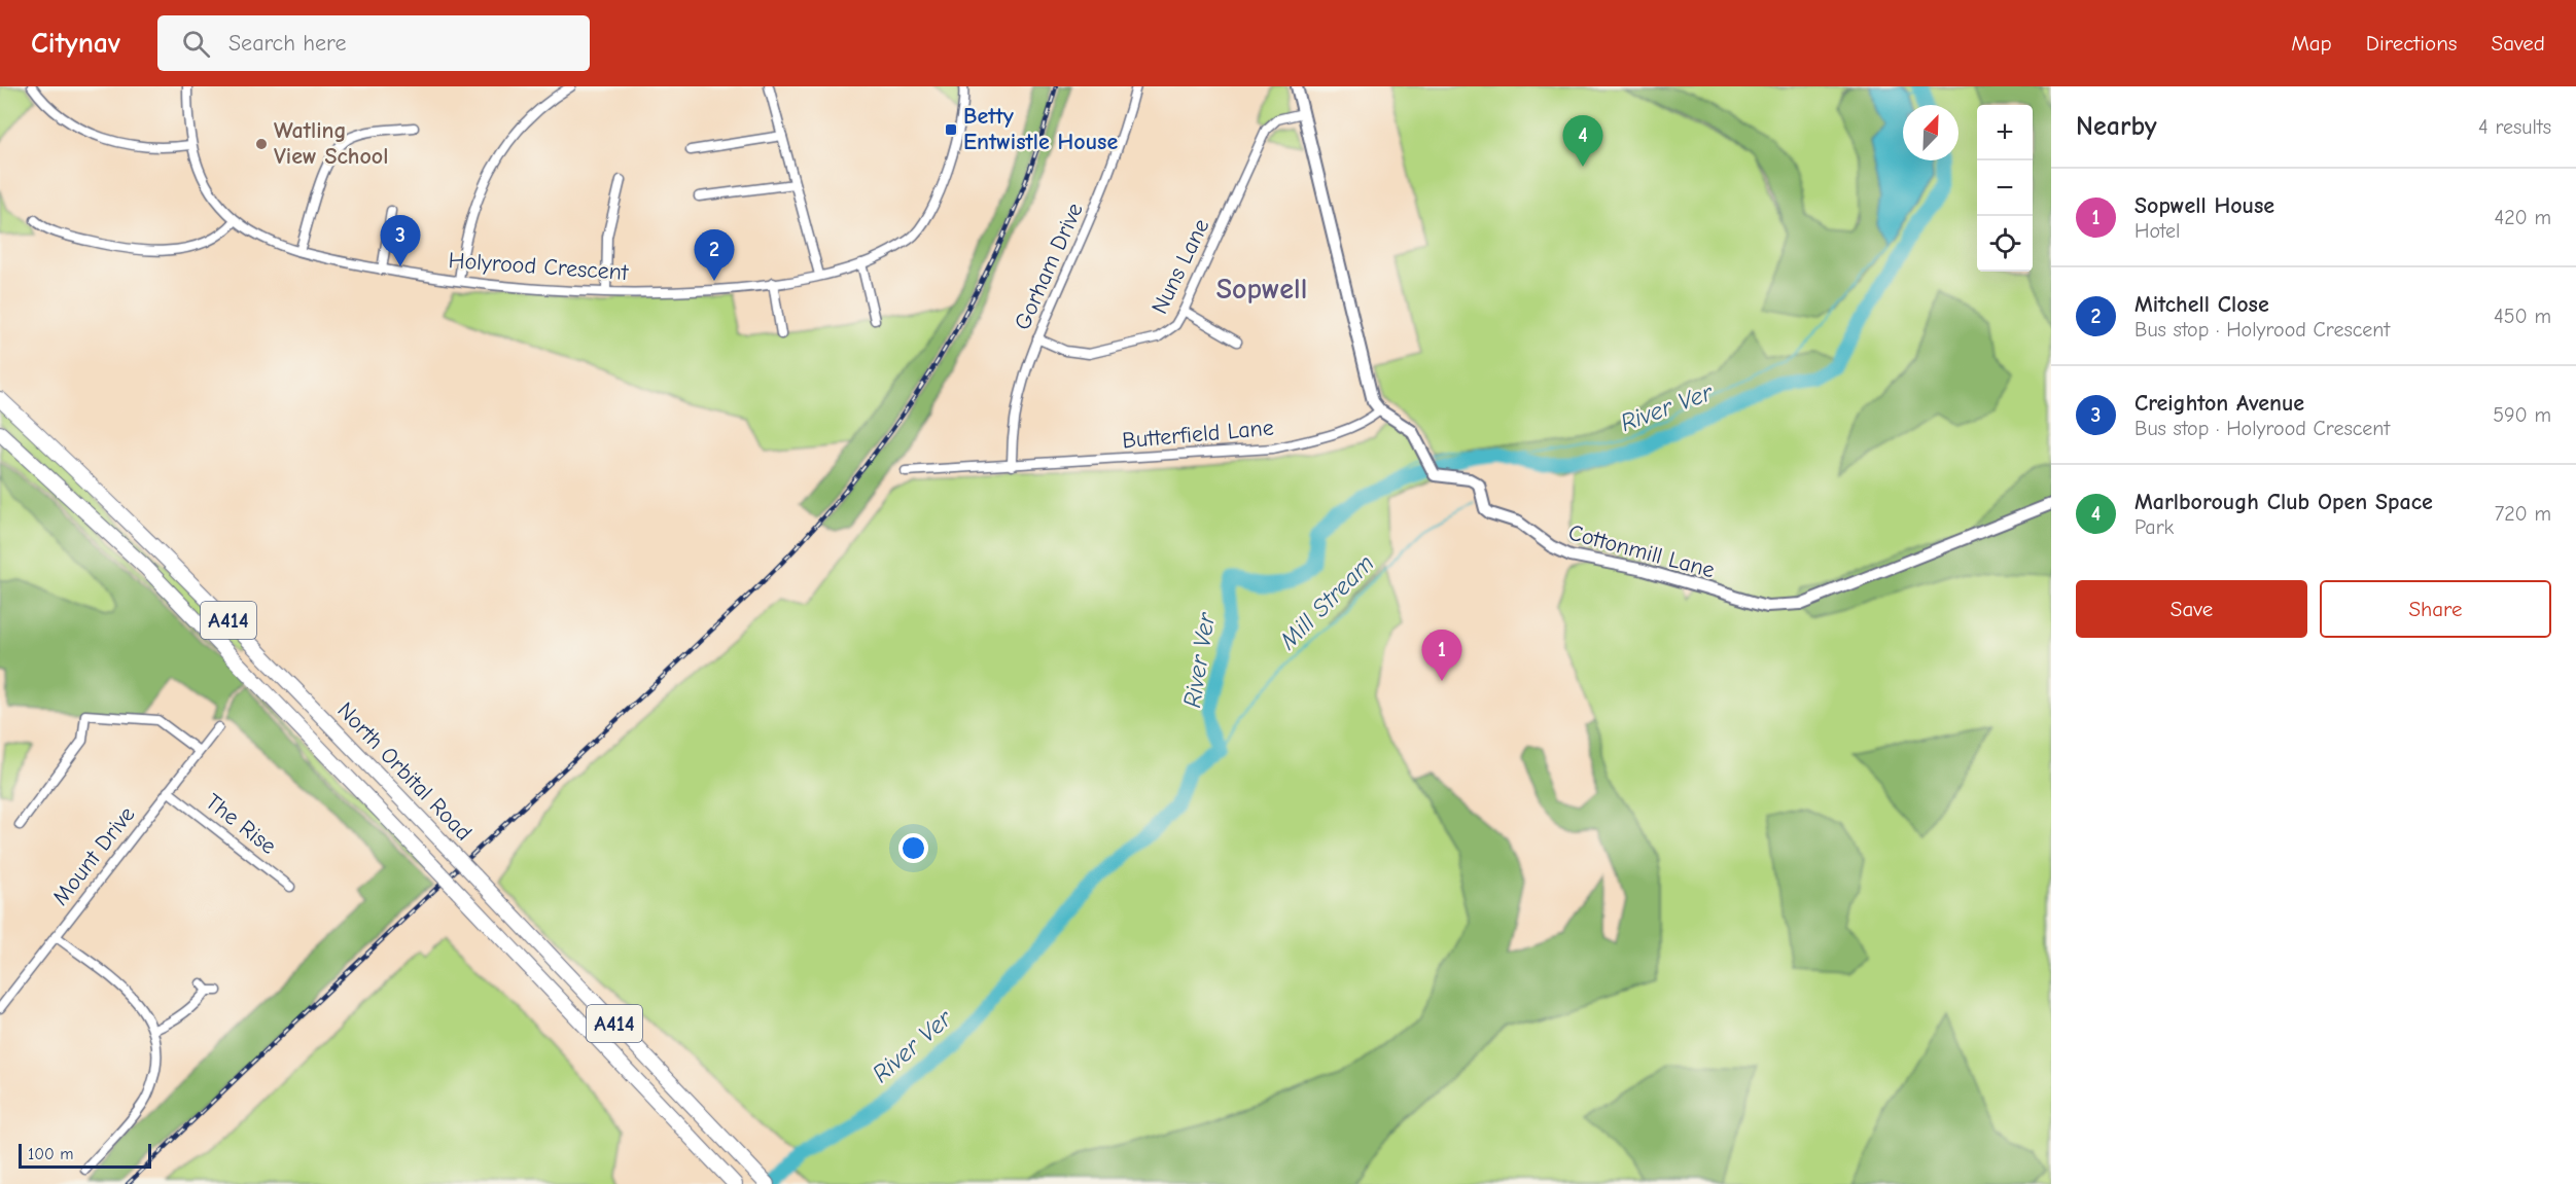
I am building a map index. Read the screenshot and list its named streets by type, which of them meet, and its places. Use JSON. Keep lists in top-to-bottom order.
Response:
{
  "streets": {
    "highway": ["A414", "North Orbital Road"],
    "street": [
      "Holyrood Crescent",
      "Gorham Drive",
      "Nuns Lane",
      "Butterfield Lane",
      "Cottonmill Lane",
      "The Rise",
      "Mount Drive"
    ]
  },
  "crossings": [
    ["Gorham Drive", "Nuns Lane"],
    ["Gorham Drive", "Butterfield Lane"],
    ["Butterfield Lane", "Cottonmill Lane"],
    ["The Rise", "Mount Drive"]
  ],
  "districts": ["Sopwell"],
  "water": ["River Ver", "Mill Stream"],
  "places": {
    "transit": ["Betty Entwistle House"],
    "other": ["Watling View School"]
  },
  "scale_bar": "100 m",
  "north": "top right",
  "page": {
    "header": "Citynav",
    "search": "Search here",
    "nav": ["Map", "Directions", "Saved"],
    "heading": ["Nearby", "4 results"],
    "map_buttons": ["+", "−"],
    "pins": [
      "4",
      "3",
      "2",
      "1"
    ],
    "list": [
      {
        "mark": "1",
        "name": "Sopwell House",
        "note": "Hotel",
        "value": "420 m"
      },
      {
        "mark": "2",
        "name": "Mitchell Close",
        "note": "Bus stop · Holyrood Crescent",
        "value": "450 m"
      },
      {
        "mark": "3",
        "name": "Creighton Avenue",
        "note": "Bus stop · Holyrood Crescent",
        "value": "590 m"
      },
      {
        "mark": "4",
        "name": "Marlborough Club Open Space",
        "note": "Park",
        "value": "720 m"
      }
    ],
    "buttons": ["Save", "Share"],
    "scale": "100 m"
  }
}
